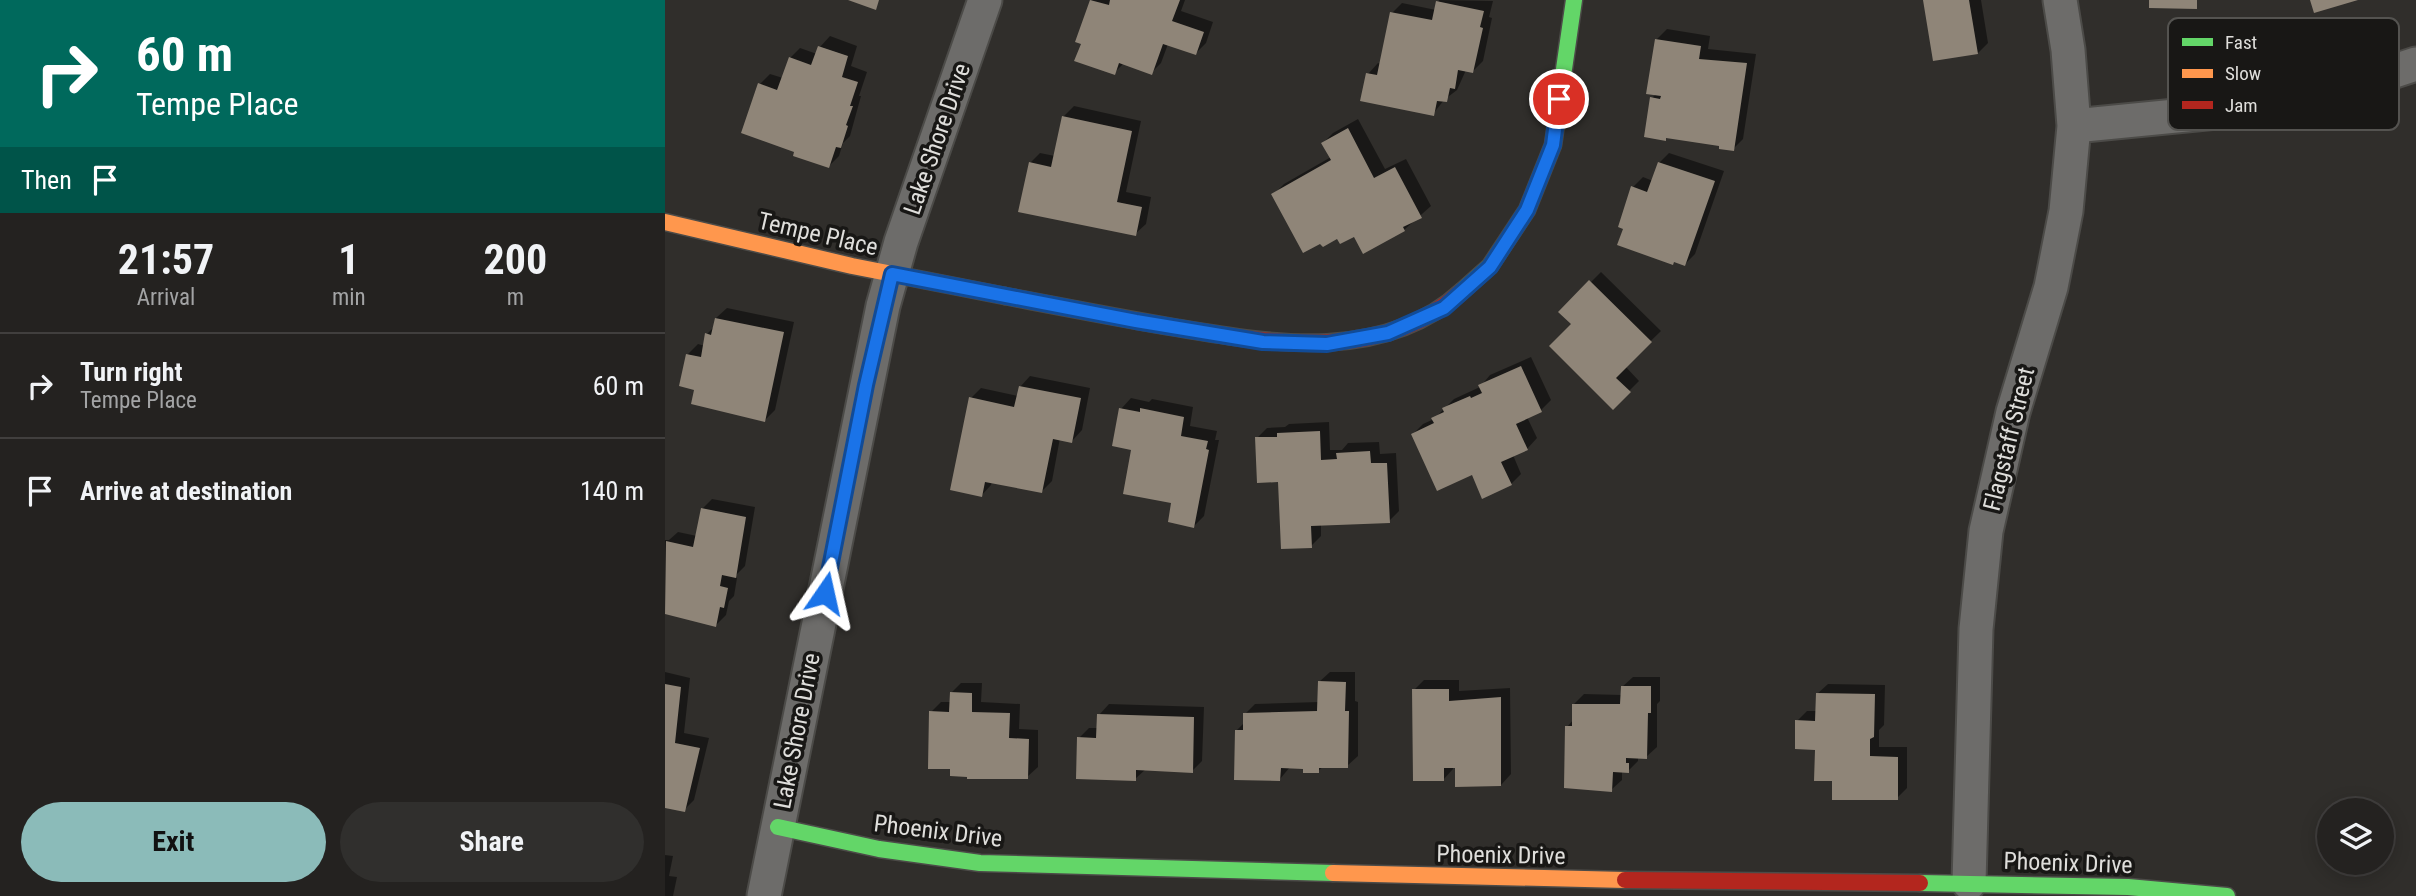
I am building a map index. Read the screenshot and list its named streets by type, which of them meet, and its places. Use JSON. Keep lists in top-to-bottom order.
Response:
{
  "streets": {
    "street": [
      "Lake Shore Drive",
      "Tempe Place",
      "Flagstaff Street",
      "Phoenix Drive"
    ]
  },
  "crossings": [
    ["Lake Shore Drive", "Tempe Place"],
    ["Lake Shore Drive", "Phoenix Drive"],
    ["Flagstaff Street", "Phoenix Drive"]
  ],
  "legend": ["Fast", "Slow", "Jam"],
  "page": {
    "turn": ["60 m", "Tempe Place"],
    "then": "Then",
    "eta": [
      "21:57",
      "Arrival",
      "1",
      "min",
      "200",
      "m"
    ],
    "list": [
      {
        "name": "Turn right",
        "note": "Tempe Place",
        "value": "60 m"
      },
      {
        "name": "Arrive at destination",
        "value": "140 m"
      }
    ],
    "buttons": ["Exit", "Share"]
  }
}
